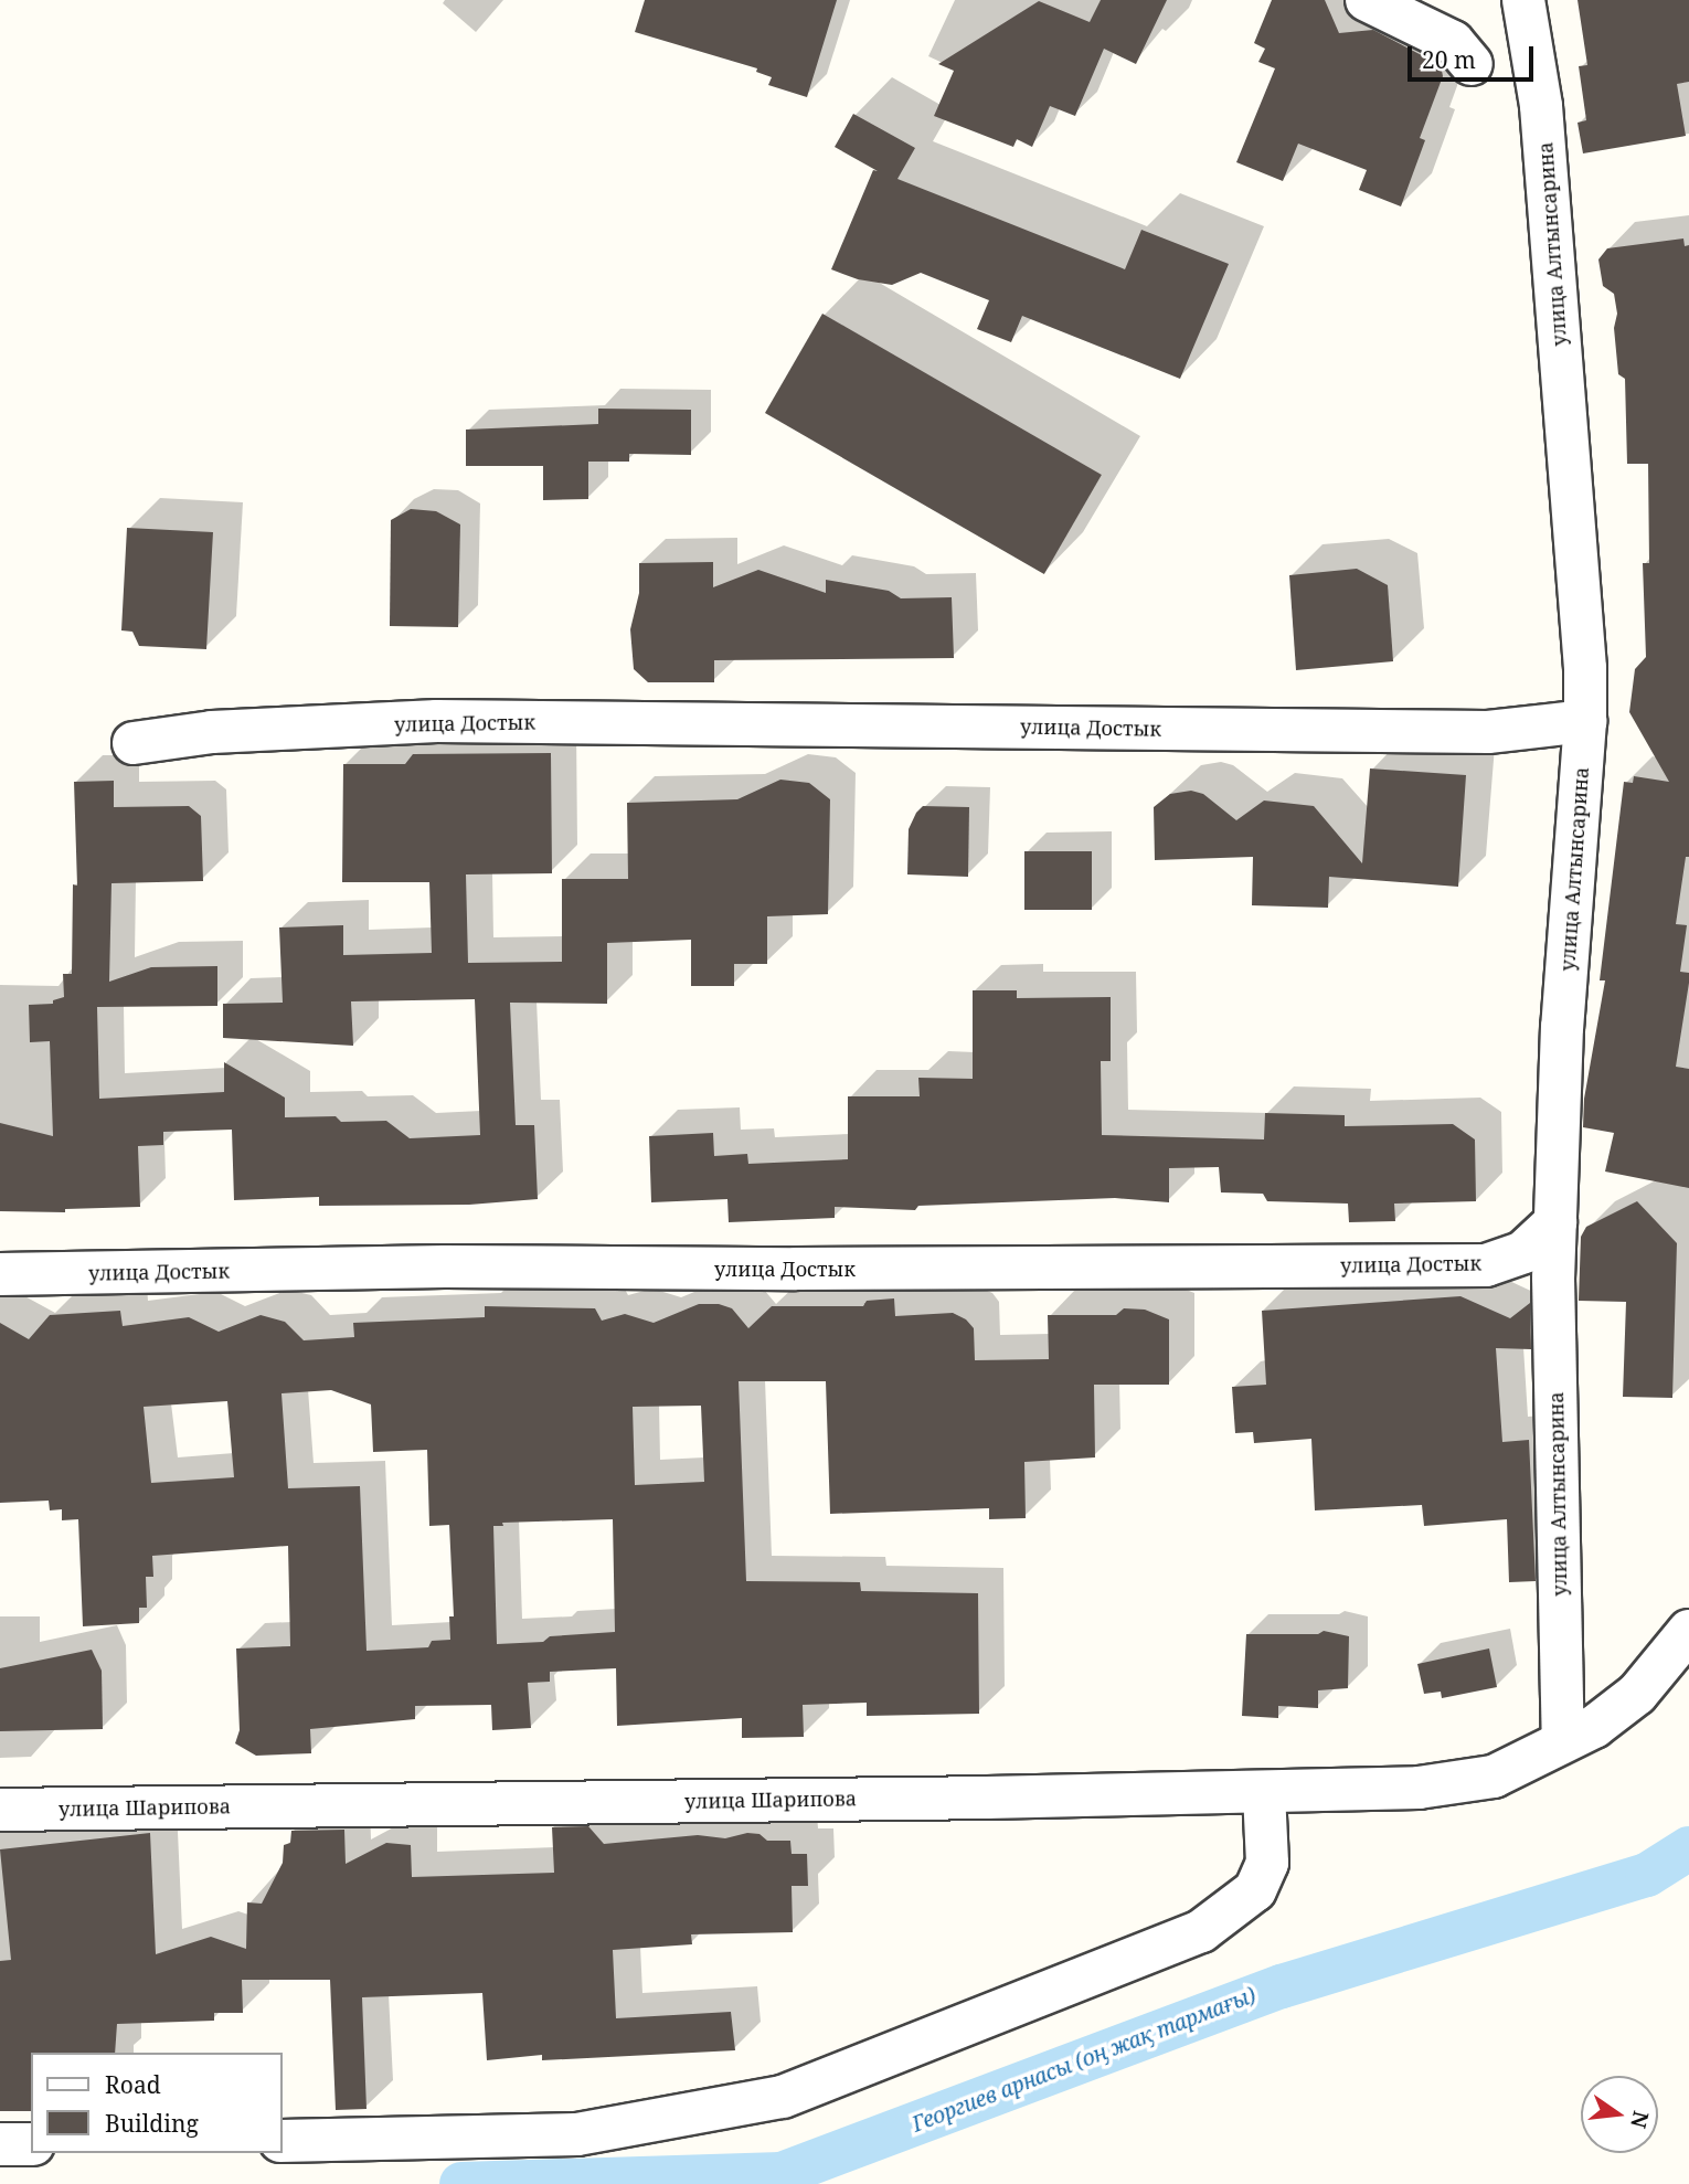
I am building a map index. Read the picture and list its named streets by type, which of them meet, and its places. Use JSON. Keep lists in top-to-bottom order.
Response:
{
  "streets": {
    "street": ["улица Алтынсарина", "улица Достык", "улица Шарипова"]
  },
  "crossings": [
    ["улица Алтынсарина", "улица Достык"],
    ["улица Алтынсарина", "улица Шарипова"]
  ],
  "water": ["Георгиев арнасы (оң жақ тармағы)"],
  "legend": ["Road", "Building"],
  "scale_bar": "20 m",
  "north": "right"
}
